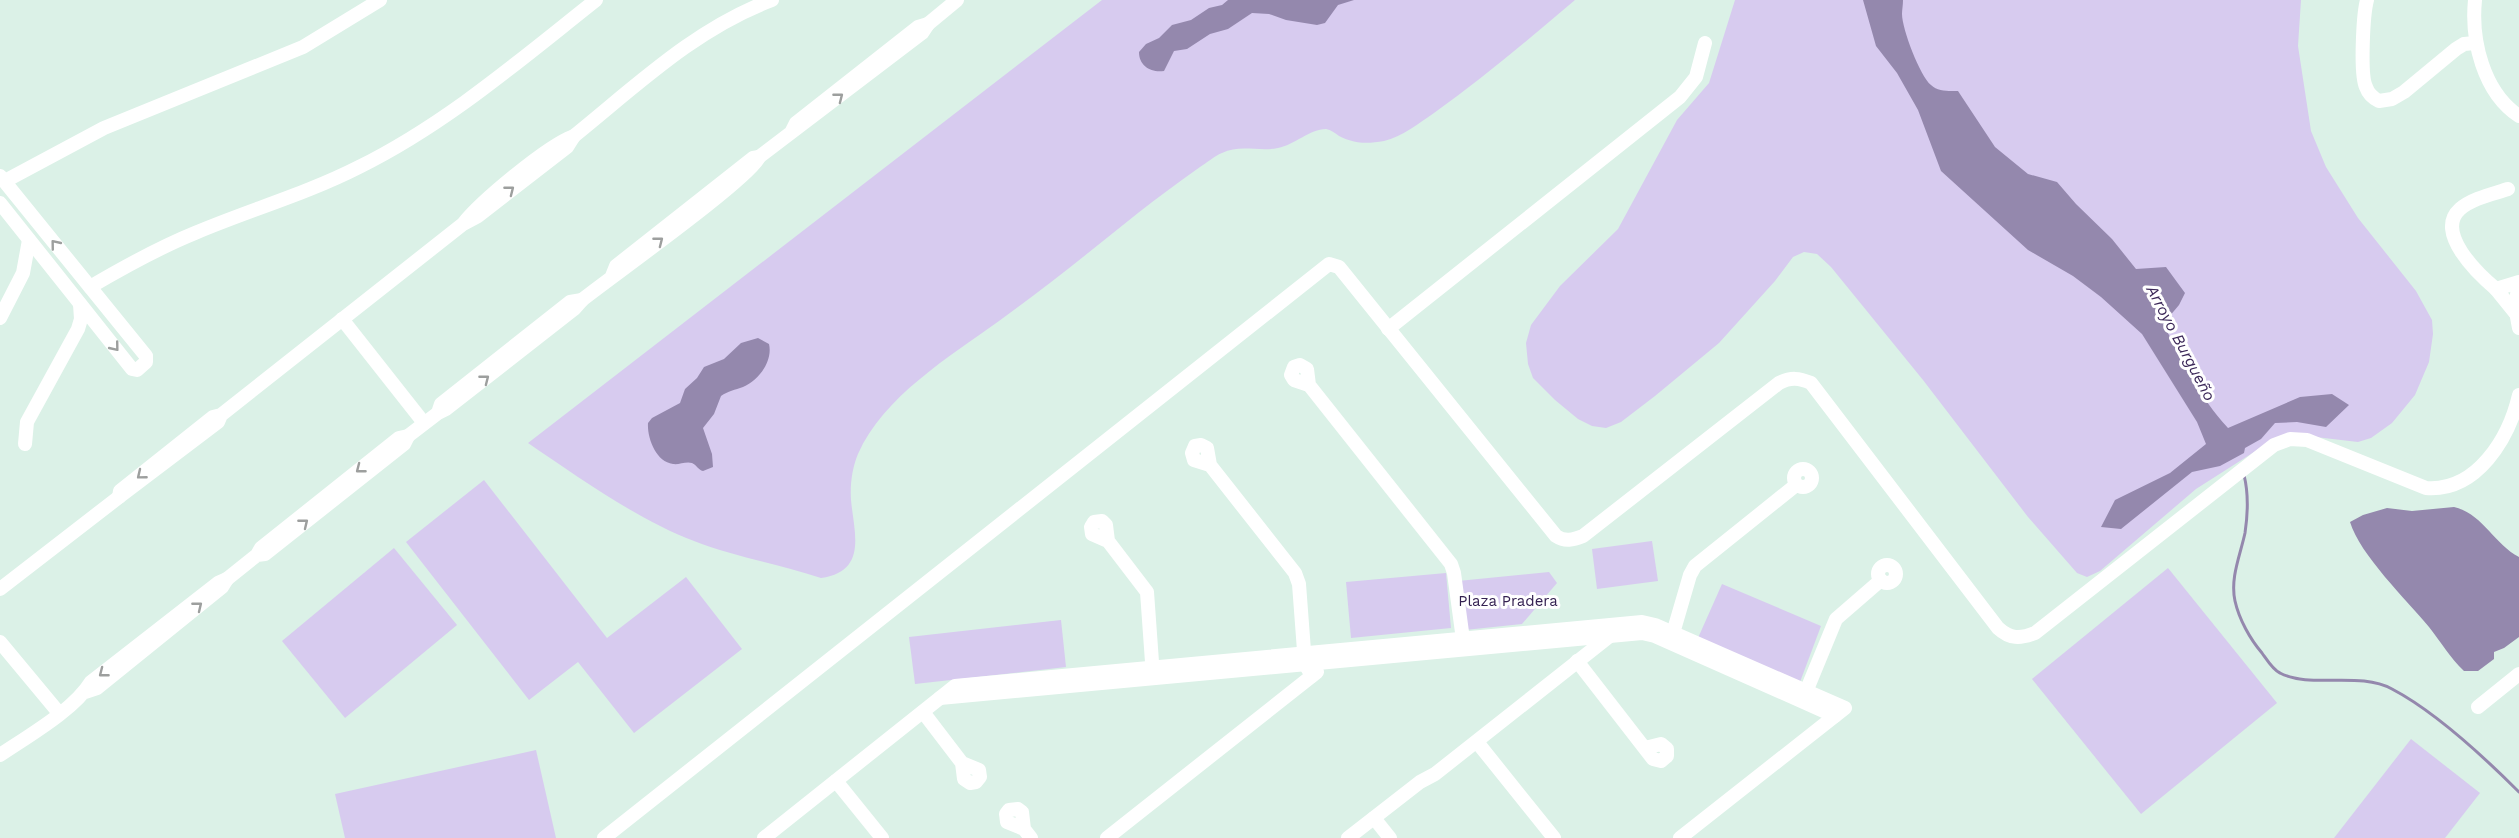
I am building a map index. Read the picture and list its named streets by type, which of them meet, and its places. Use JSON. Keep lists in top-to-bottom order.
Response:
{
  "water": ["Arroyo Burgueño"],
  "parks": ["Plaza Pradera"]
}
